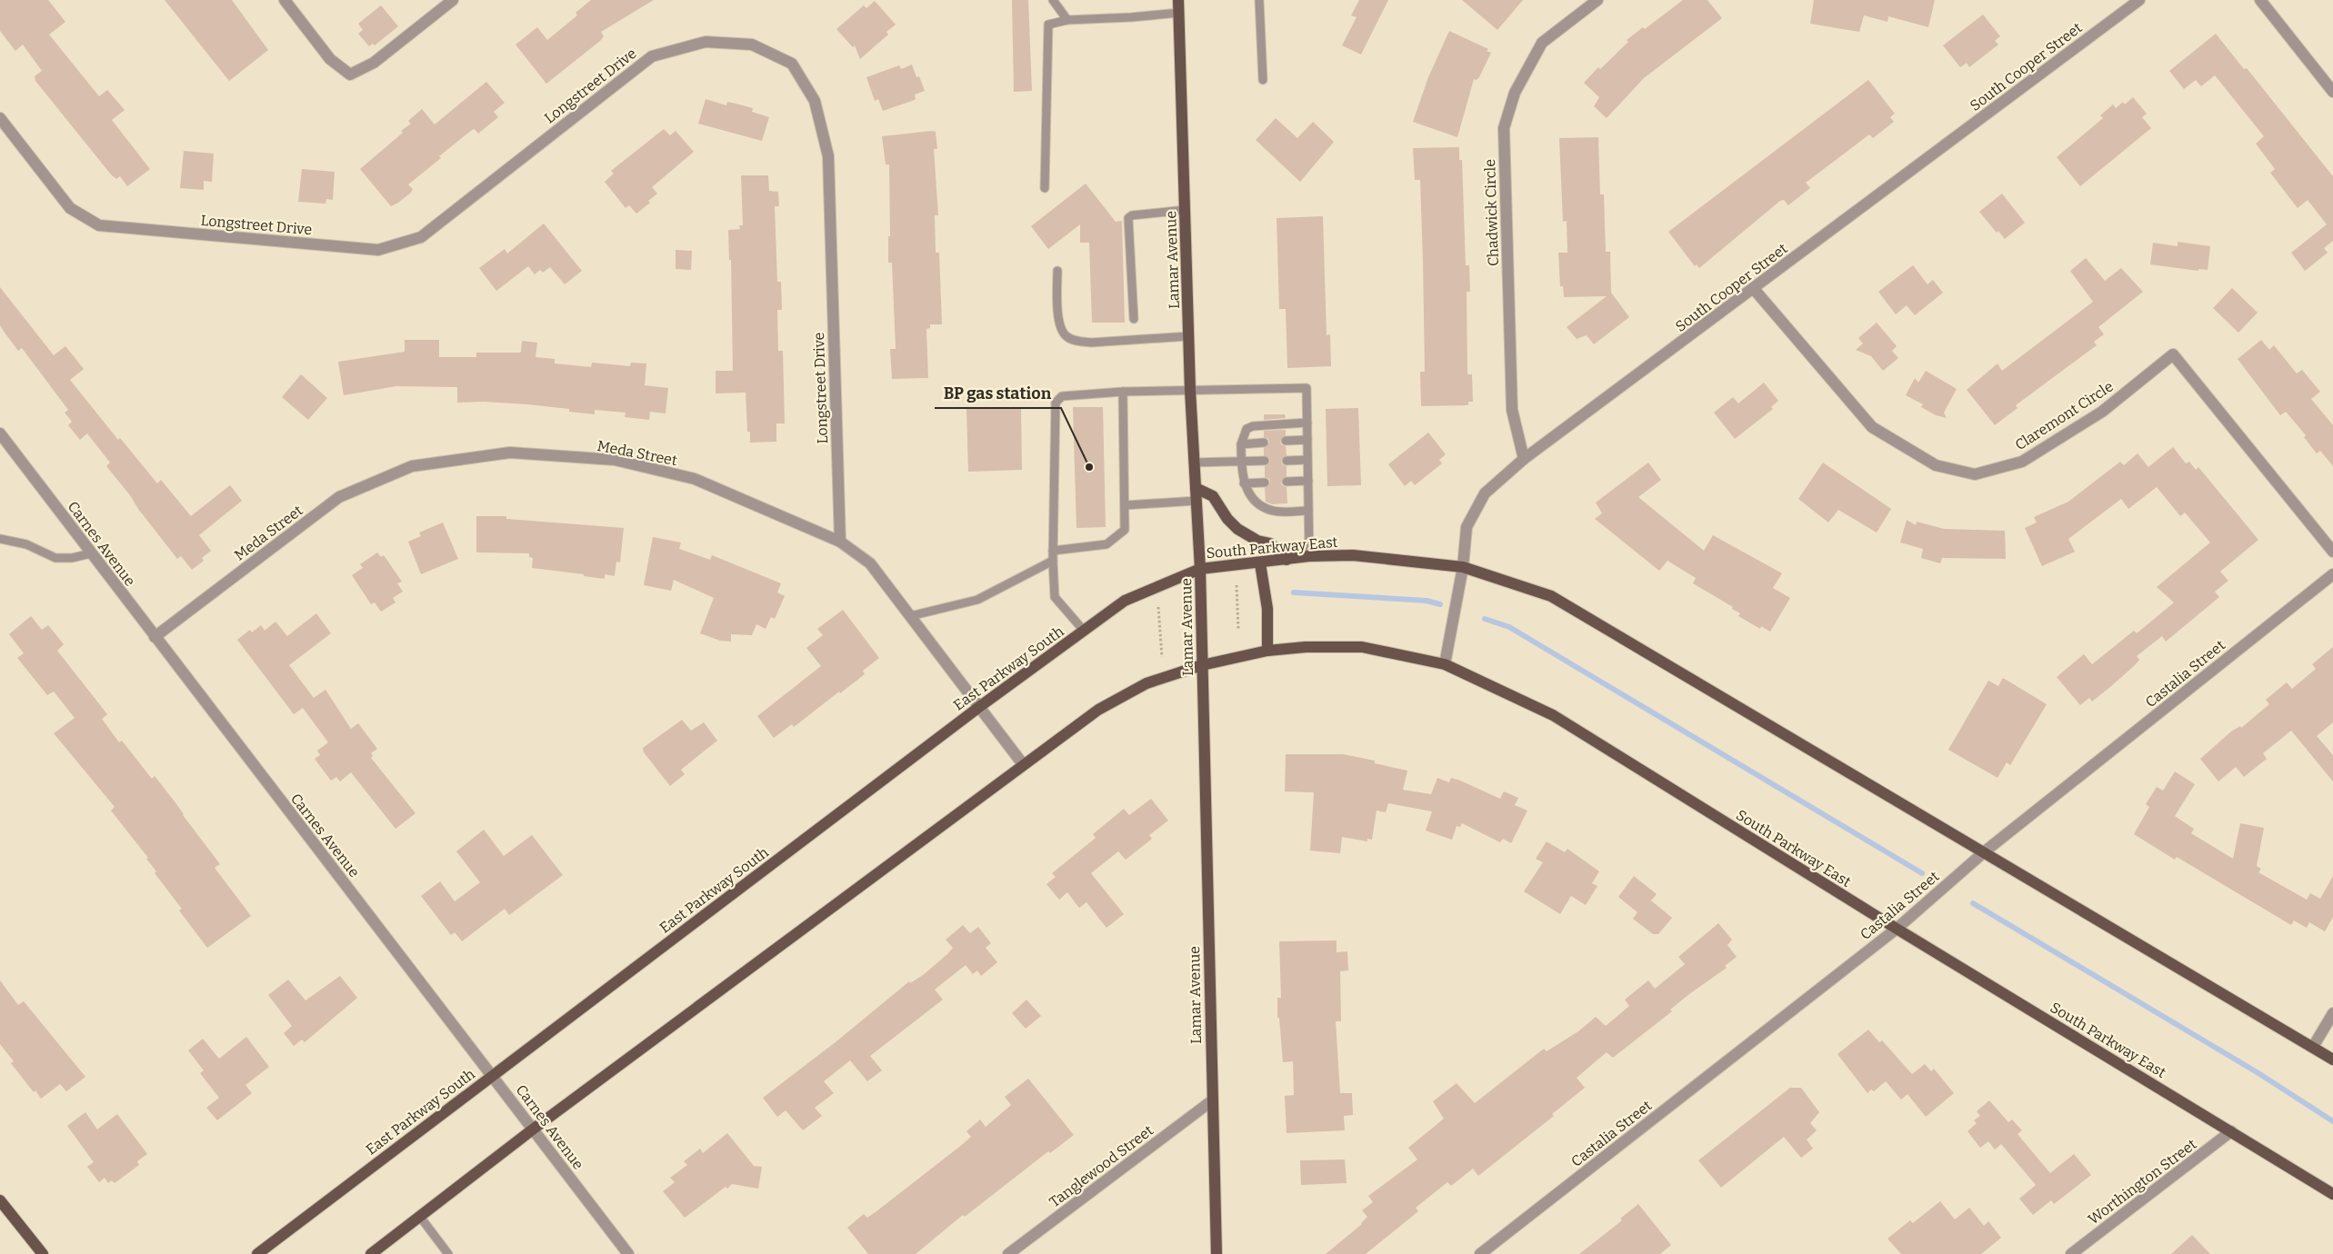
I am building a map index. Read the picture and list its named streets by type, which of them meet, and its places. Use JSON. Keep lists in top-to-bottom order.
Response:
{
  "streets": {
    "main road": ["Lamar Avenue", "South Parkway East", "East Parkway South"],
    "street": [
      "South Cooper Street",
      "Longstreet Drive",
      "Chadwick Circle",
      "Claremont Circle",
      "Meda Street",
      "Carnes Avenue",
      "Castalia Street",
      "Tanglewood Street",
      "Worthington Street"
    ]
  },
  "crossings": [
    ["South Cooper Street", "Chadwick Circle"],
    ["South Cooper Street", "Claremont Circle"],
    ["South Cooper Street", "South Parkway East"],
    ["Longstreet Drive", "Meda Street"],
    ["Lamar Avenue", "South Parkway East"],
    ["Lamar Avenue", "East Parkway South"],
    ["Lamar Avenue", "Tanglewood Street"],
    ["Meda Street", "Carnes Avenue"],
    ["Meda Street", "East Parkway South"],
    ["Carnes Avenue", "East Parkway South"],
    ["South Parkway East", "East Parkway South"],
    ["South Parkway East", "Castalia Street"],
    ["South Parkway East", "Worthington Street"]
  ],
  "places": ["BP gas station"]
}
